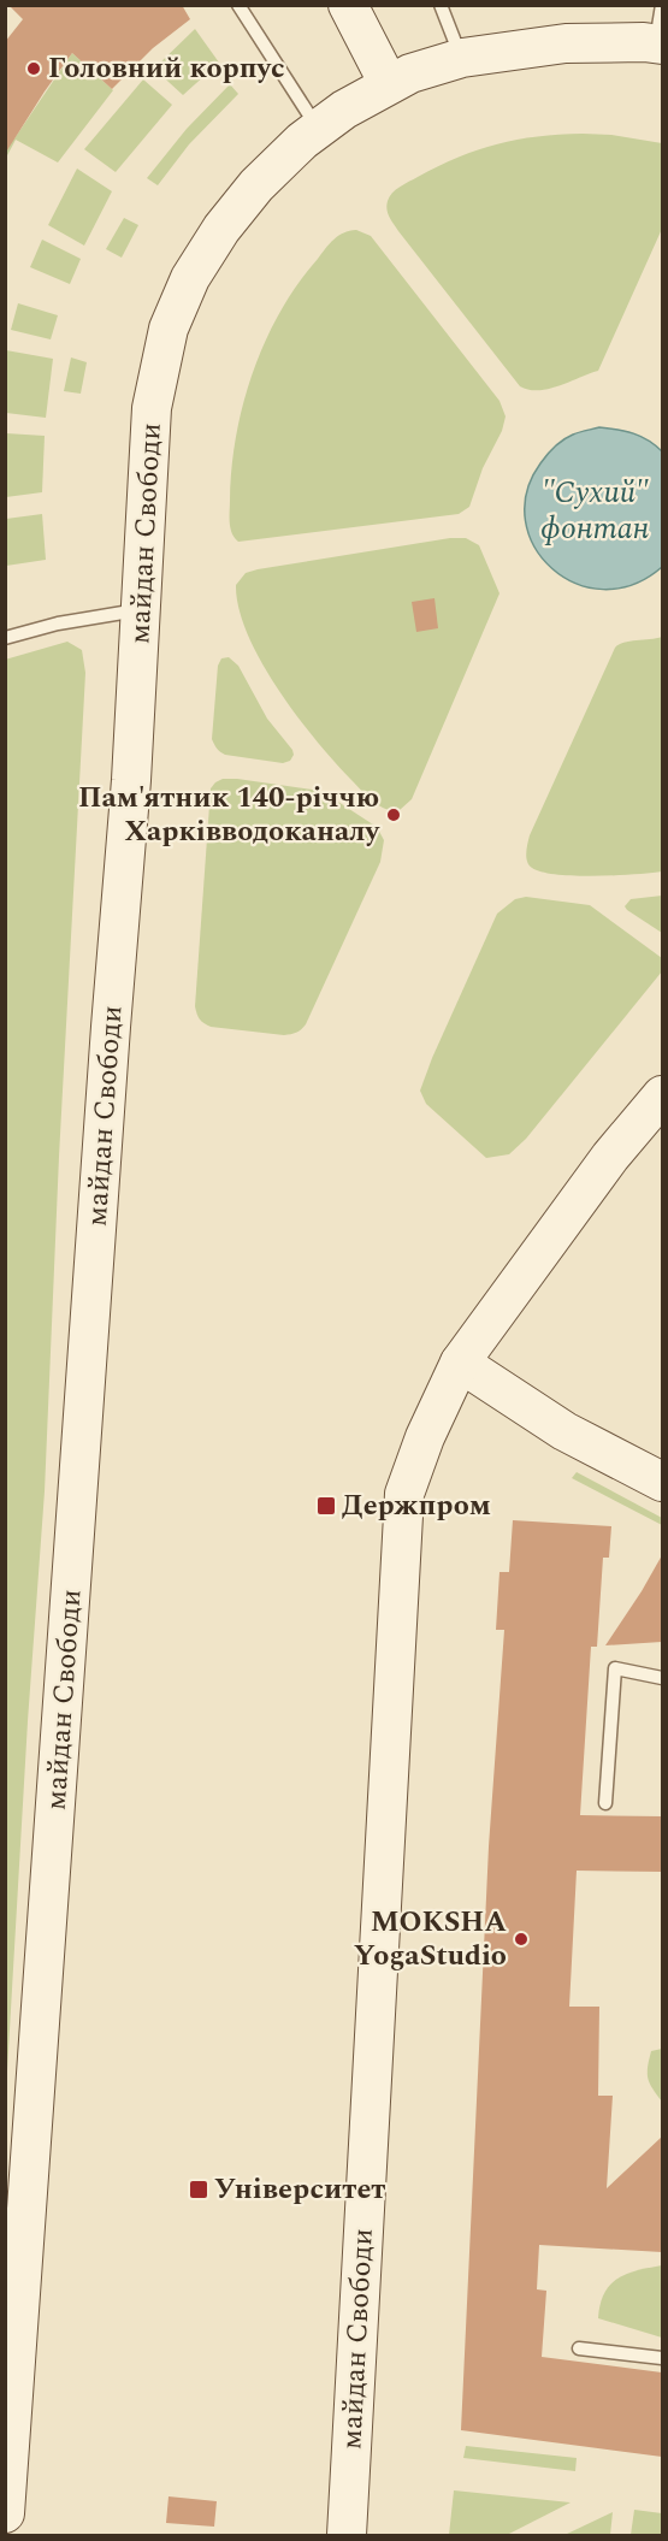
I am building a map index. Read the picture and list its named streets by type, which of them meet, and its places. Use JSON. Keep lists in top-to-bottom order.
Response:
{
  "streets": {
    "main road": ["майдан Свободи"]
  },
  "water": ["\"Сухий\" фонтан"],
  "places": {
    "other": ["Головний корпус", "Пам'ятник 140-річчю Харківводоканалу", "MOKSHA YogaStudio"],
    "transit": ["Держпром", "Університет"]
  }
}
